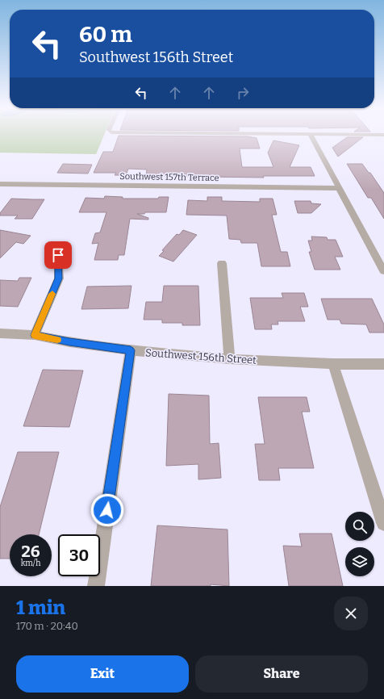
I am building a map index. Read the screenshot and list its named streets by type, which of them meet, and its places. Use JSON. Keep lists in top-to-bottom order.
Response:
{
  "streets": {
    "street": ["Southwest 157th Terrace", "Southwest 156th Street"]
  },
  "page": {
    "turn": ["60 m", "Southwest 156th Street"],
    "speed": "26 km/h",
    "limit": "30",
    "heading": ["1 min", "170 m · 20:40"],
    "buttons": ["Exit", "Share"]
  }
}
